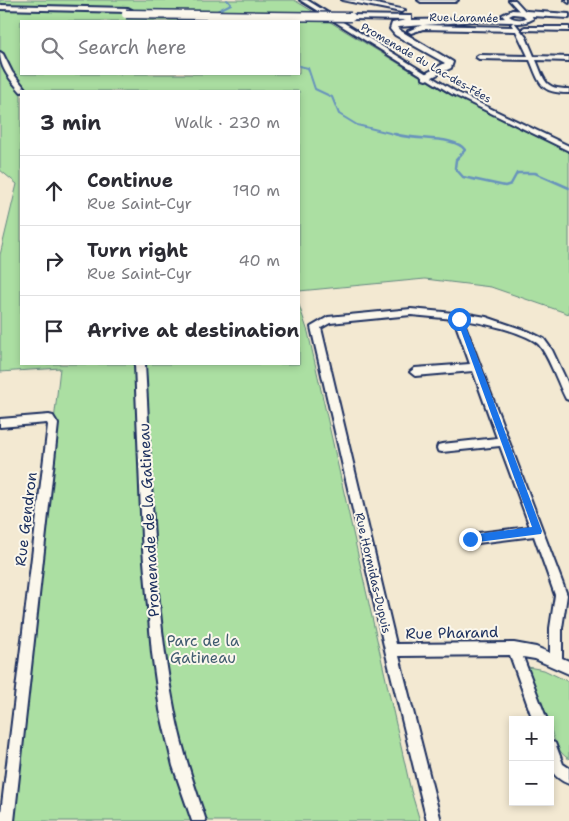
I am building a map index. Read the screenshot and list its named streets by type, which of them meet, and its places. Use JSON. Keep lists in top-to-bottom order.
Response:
{
  "streets": {
    "street": [
      "Rue Laramée",
      "Promenade du Lac-des-Fées",
      "Rue Gendron",
      "Promenade de la Gatineau",
      "Rue Hormidas-Dupuis",
      "Rue Pharand"
    ]
  },
  "crossings": [
    ["Rue Hormidas-Dupuis", "Rue Pharand"]
  ],
  "parks": ["Parc de la Gatineau"],
  "page": {
    "search": "Search here",
    "heading": ["3 min", "Walk · 230 m"],
    "list": [
      ["Continue", "Rue Saint-Cyr", "190 m"],
      ["Turn right", "Rue Saint-Cyr", "40 m"],
      "Arrive at destination"
    ],
    "map_buttons": ["+", "−"]
  }
}
